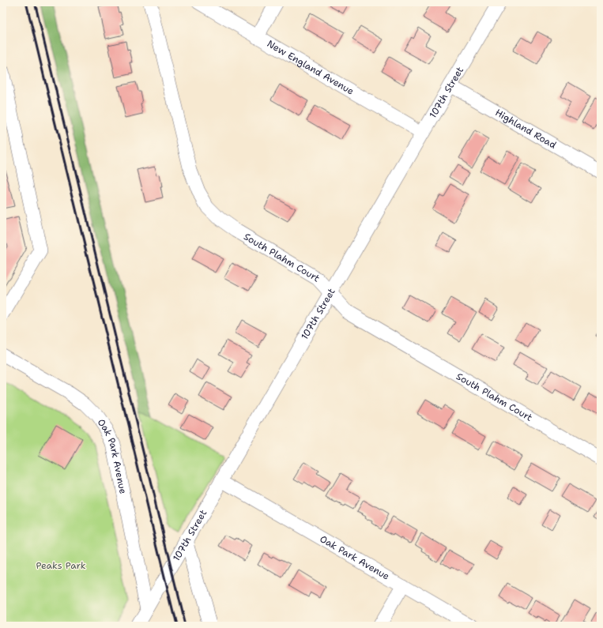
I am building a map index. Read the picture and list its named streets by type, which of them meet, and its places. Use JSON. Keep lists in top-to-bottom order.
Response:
{
  "streets": {
    "street": [
      "New England Avenue",
      "107th Street",
      "Highland Road",
      "South Plahm Court",
      "Oak Park Avenue"
    ]
  },
  "crossings": [
    ["New England Avenue", "107th Street"],
    ["107th Street", "Highland Road"],
    ["107th Street", "South Plahm Court"],
    ["107th Street", "Oak Park Avenue"]
  ],
  "parks": ["Peaks Park"]
}
